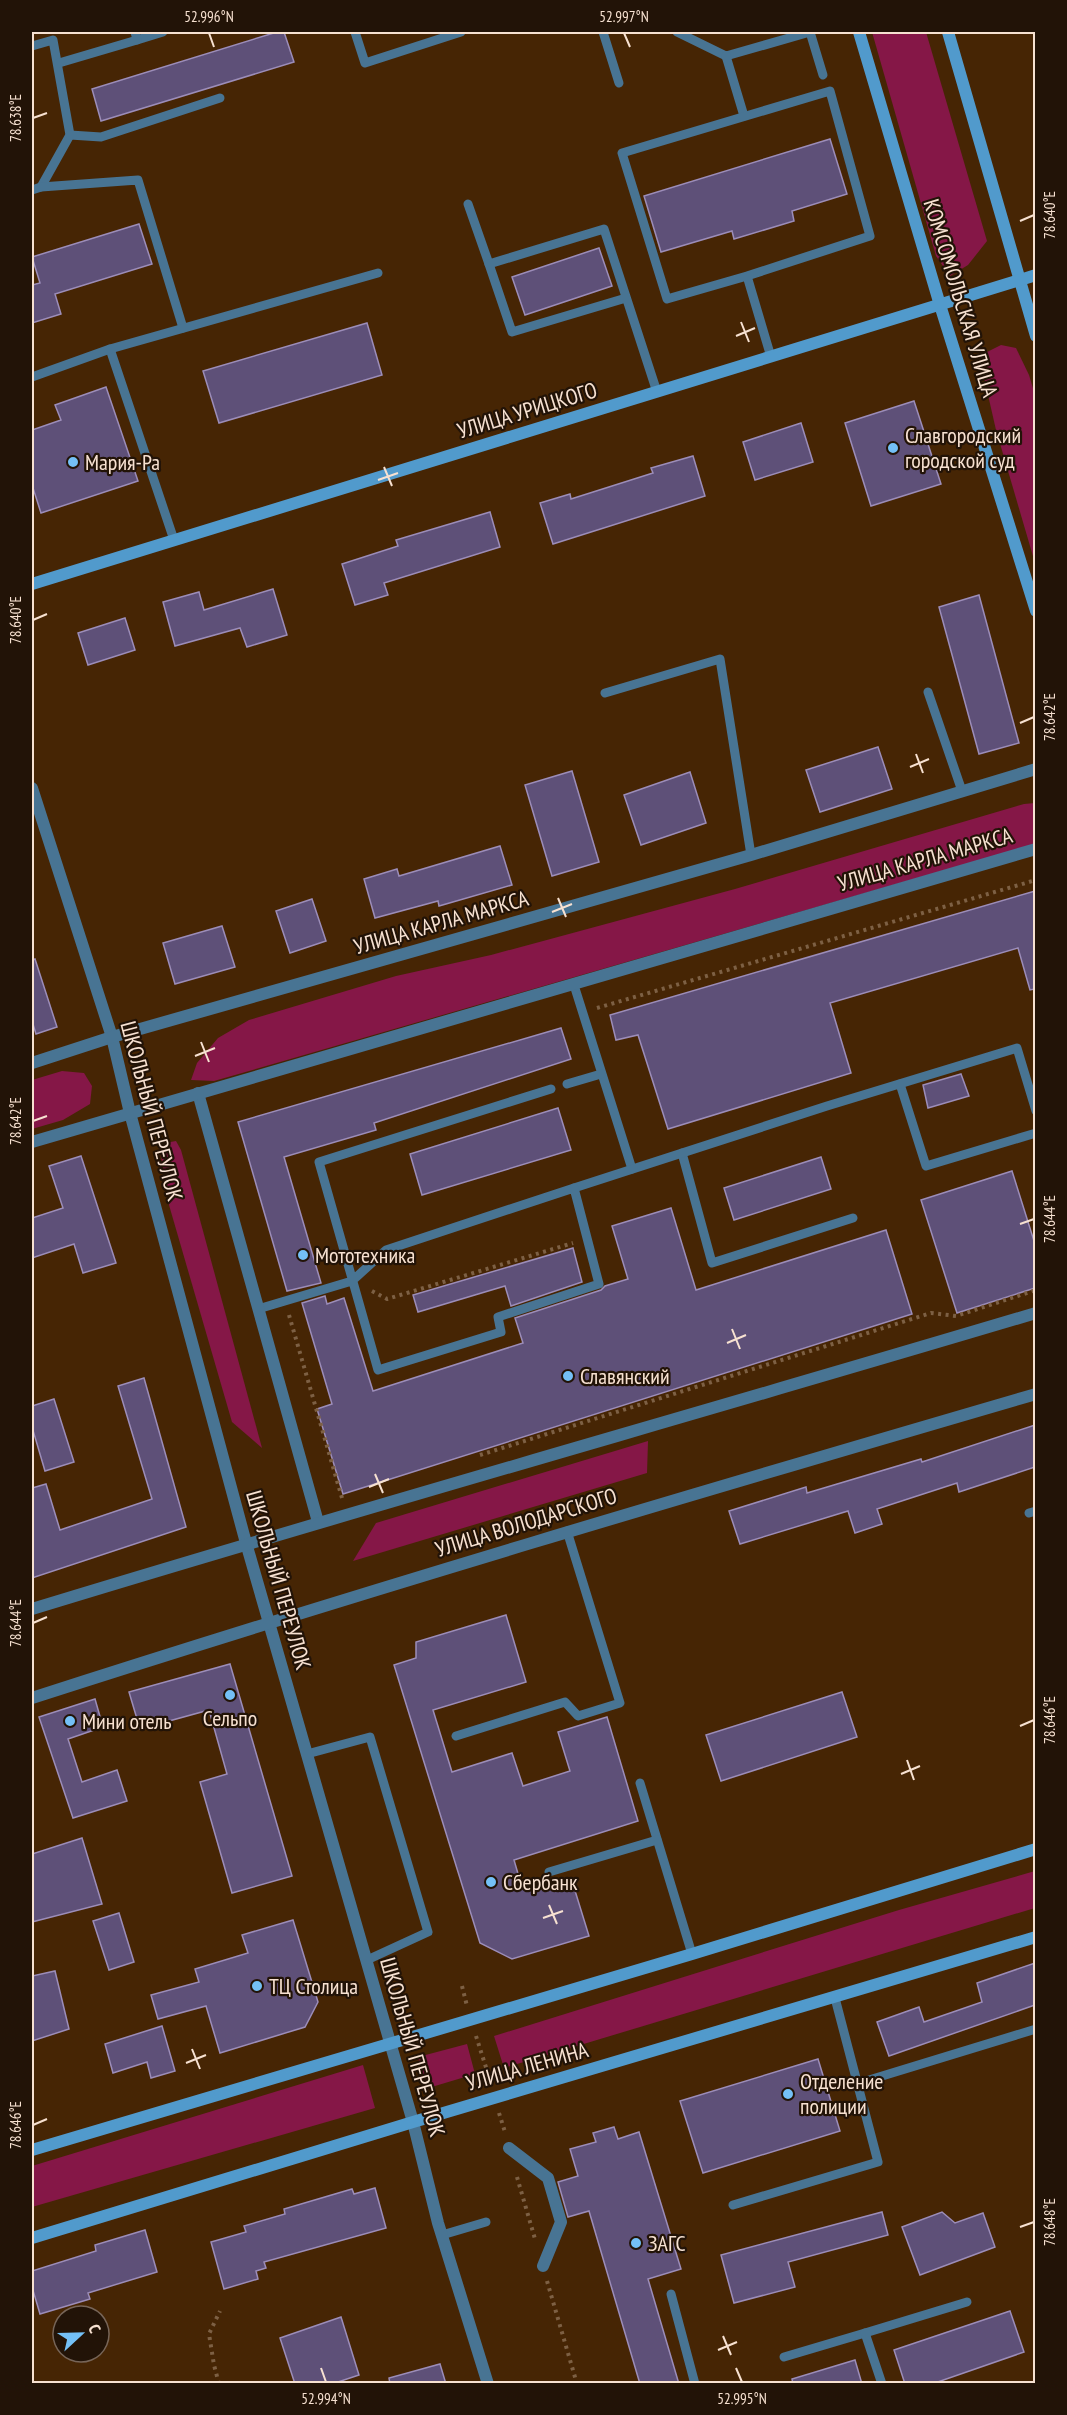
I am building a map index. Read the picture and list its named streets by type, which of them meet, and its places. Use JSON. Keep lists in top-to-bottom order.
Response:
{
  "streets": {
    "street": [
      "КОМСОМОЛЬСКАЯ УЛИЦА",
      "УЛИЦА УРИЦКОГО",
      "УЛИЦА КАРЛА МАРКСА",
      "ШКОЛЬНЫЙ ПЕРЕУЛОК",
      "УЛИЦА ВОЛОДАРСКОГО",
      "УЛИЦА ЛЕНИНА"
    ]
  },
  "crossings": [
    ["КОМСОМОЛЬСКАЯ УЛИЦА", "УЛИЦА УРИЦКОГО"],
    ["УЛИЦА КАРЛА МАРКСА", "ШКОЛЬНЫЙ ПЕРЕУЛОК"],
    ["ШКОЛЬНЫЙ ПЕРЕУЛОК", "УЛИЦА ВОЛОДАРСКОГО"],
    ["ШКОЛЬНЫЙ ПЕРЕУЛОК", "УЛИЦА ЛЕНИНА"]
  ],
  "places": [
    "Славгородский городской суд",
    "Мария-Ра",
    "Мототехника",
    "Славянский",
    "Сельпо",
    "Мини отель",
    "Сбербанк",
    "ТЦ Столица",
    "Отделение полиции",
    "ЗАГС"
  ],
  "north": "right",
  "coordinates": [
    "52.996°N",
    "52.997°N",
    "78.638°E",
    "78.640°E",
    "78.642°E",
    "78.644°E",
    "78.646°E",
    "78.648°E",
    "52.994°N",
    "52.995°N"
  ]
}
